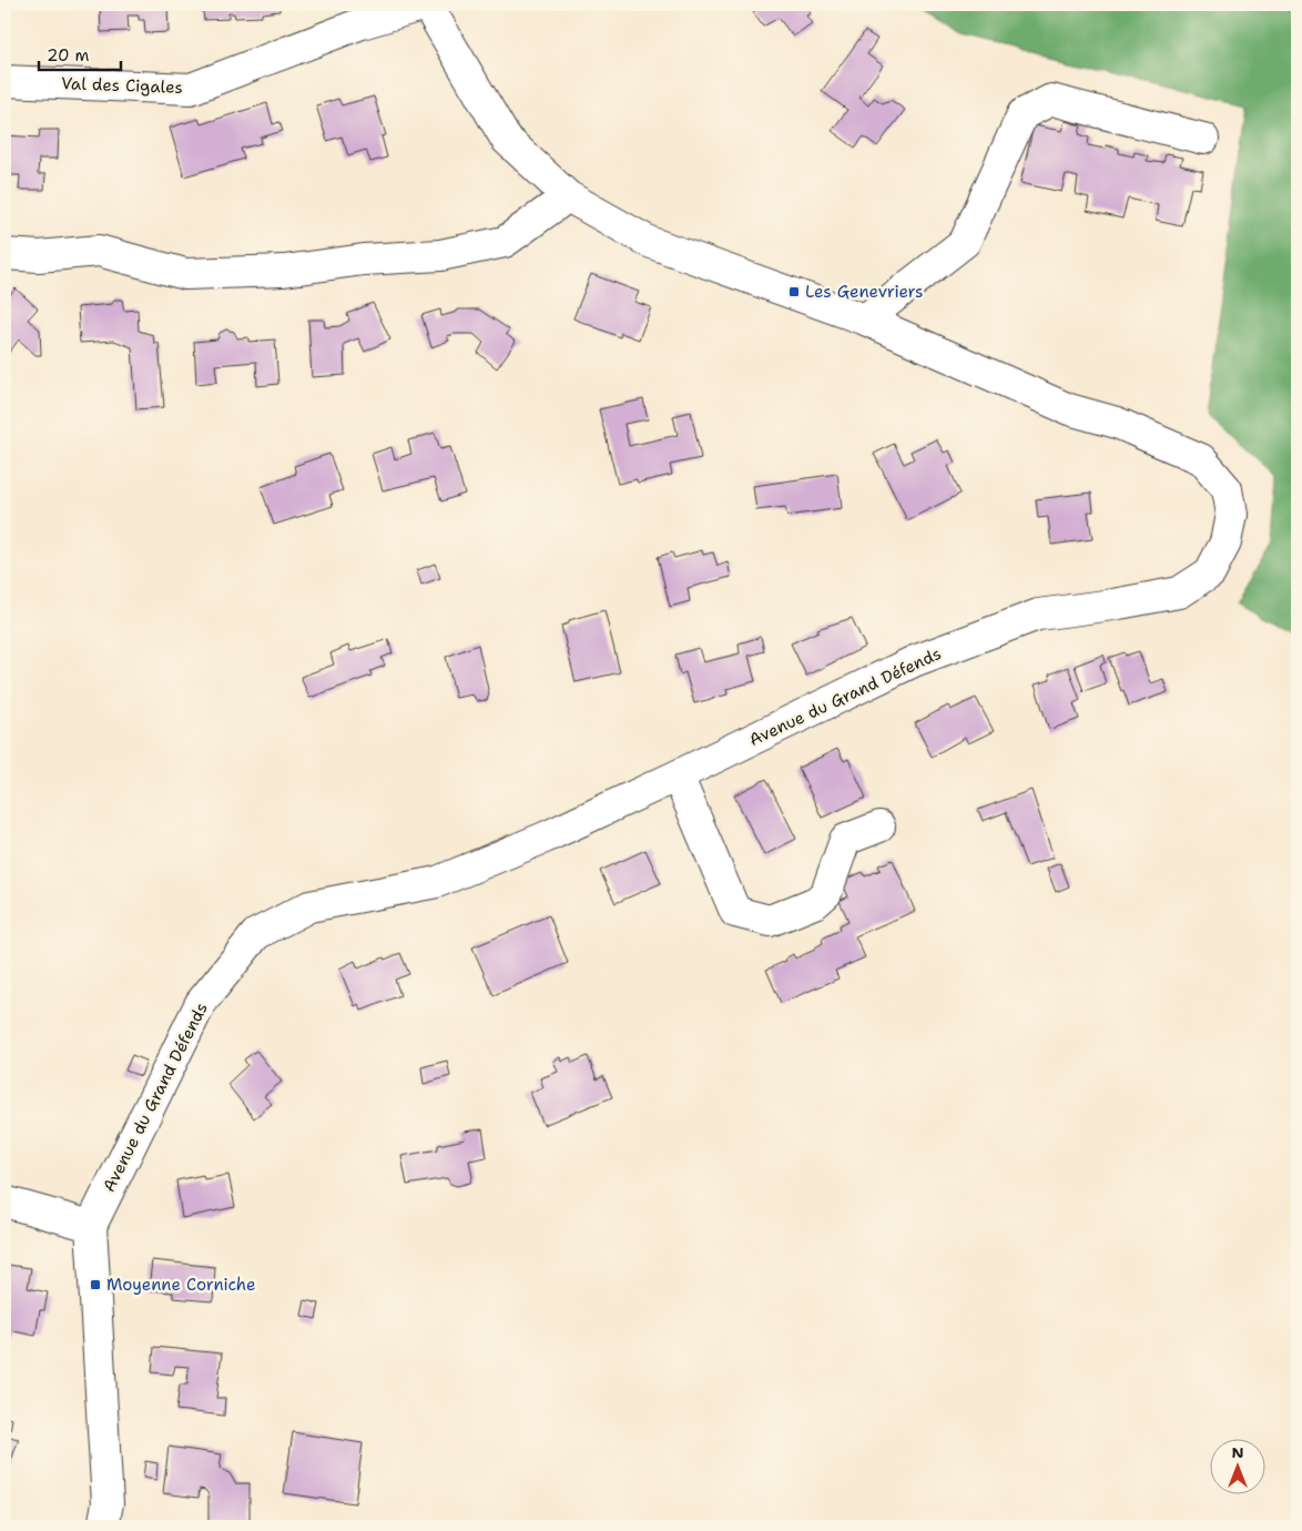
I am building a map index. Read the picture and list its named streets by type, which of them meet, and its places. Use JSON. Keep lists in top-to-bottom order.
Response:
{
  "streets": {
    "street": ["Val des Cigales", "Avenue du Grand Défends"]
  },
  "crossings": [
    ["Val des Cigales", "Avenue du Grand Défends"]
  ],
  "places": {
    "transit": ["Les Genevriers", "Moyenne Corniche"]
  },
  "scale_bar": "20 m",
  "north": "top"
}
